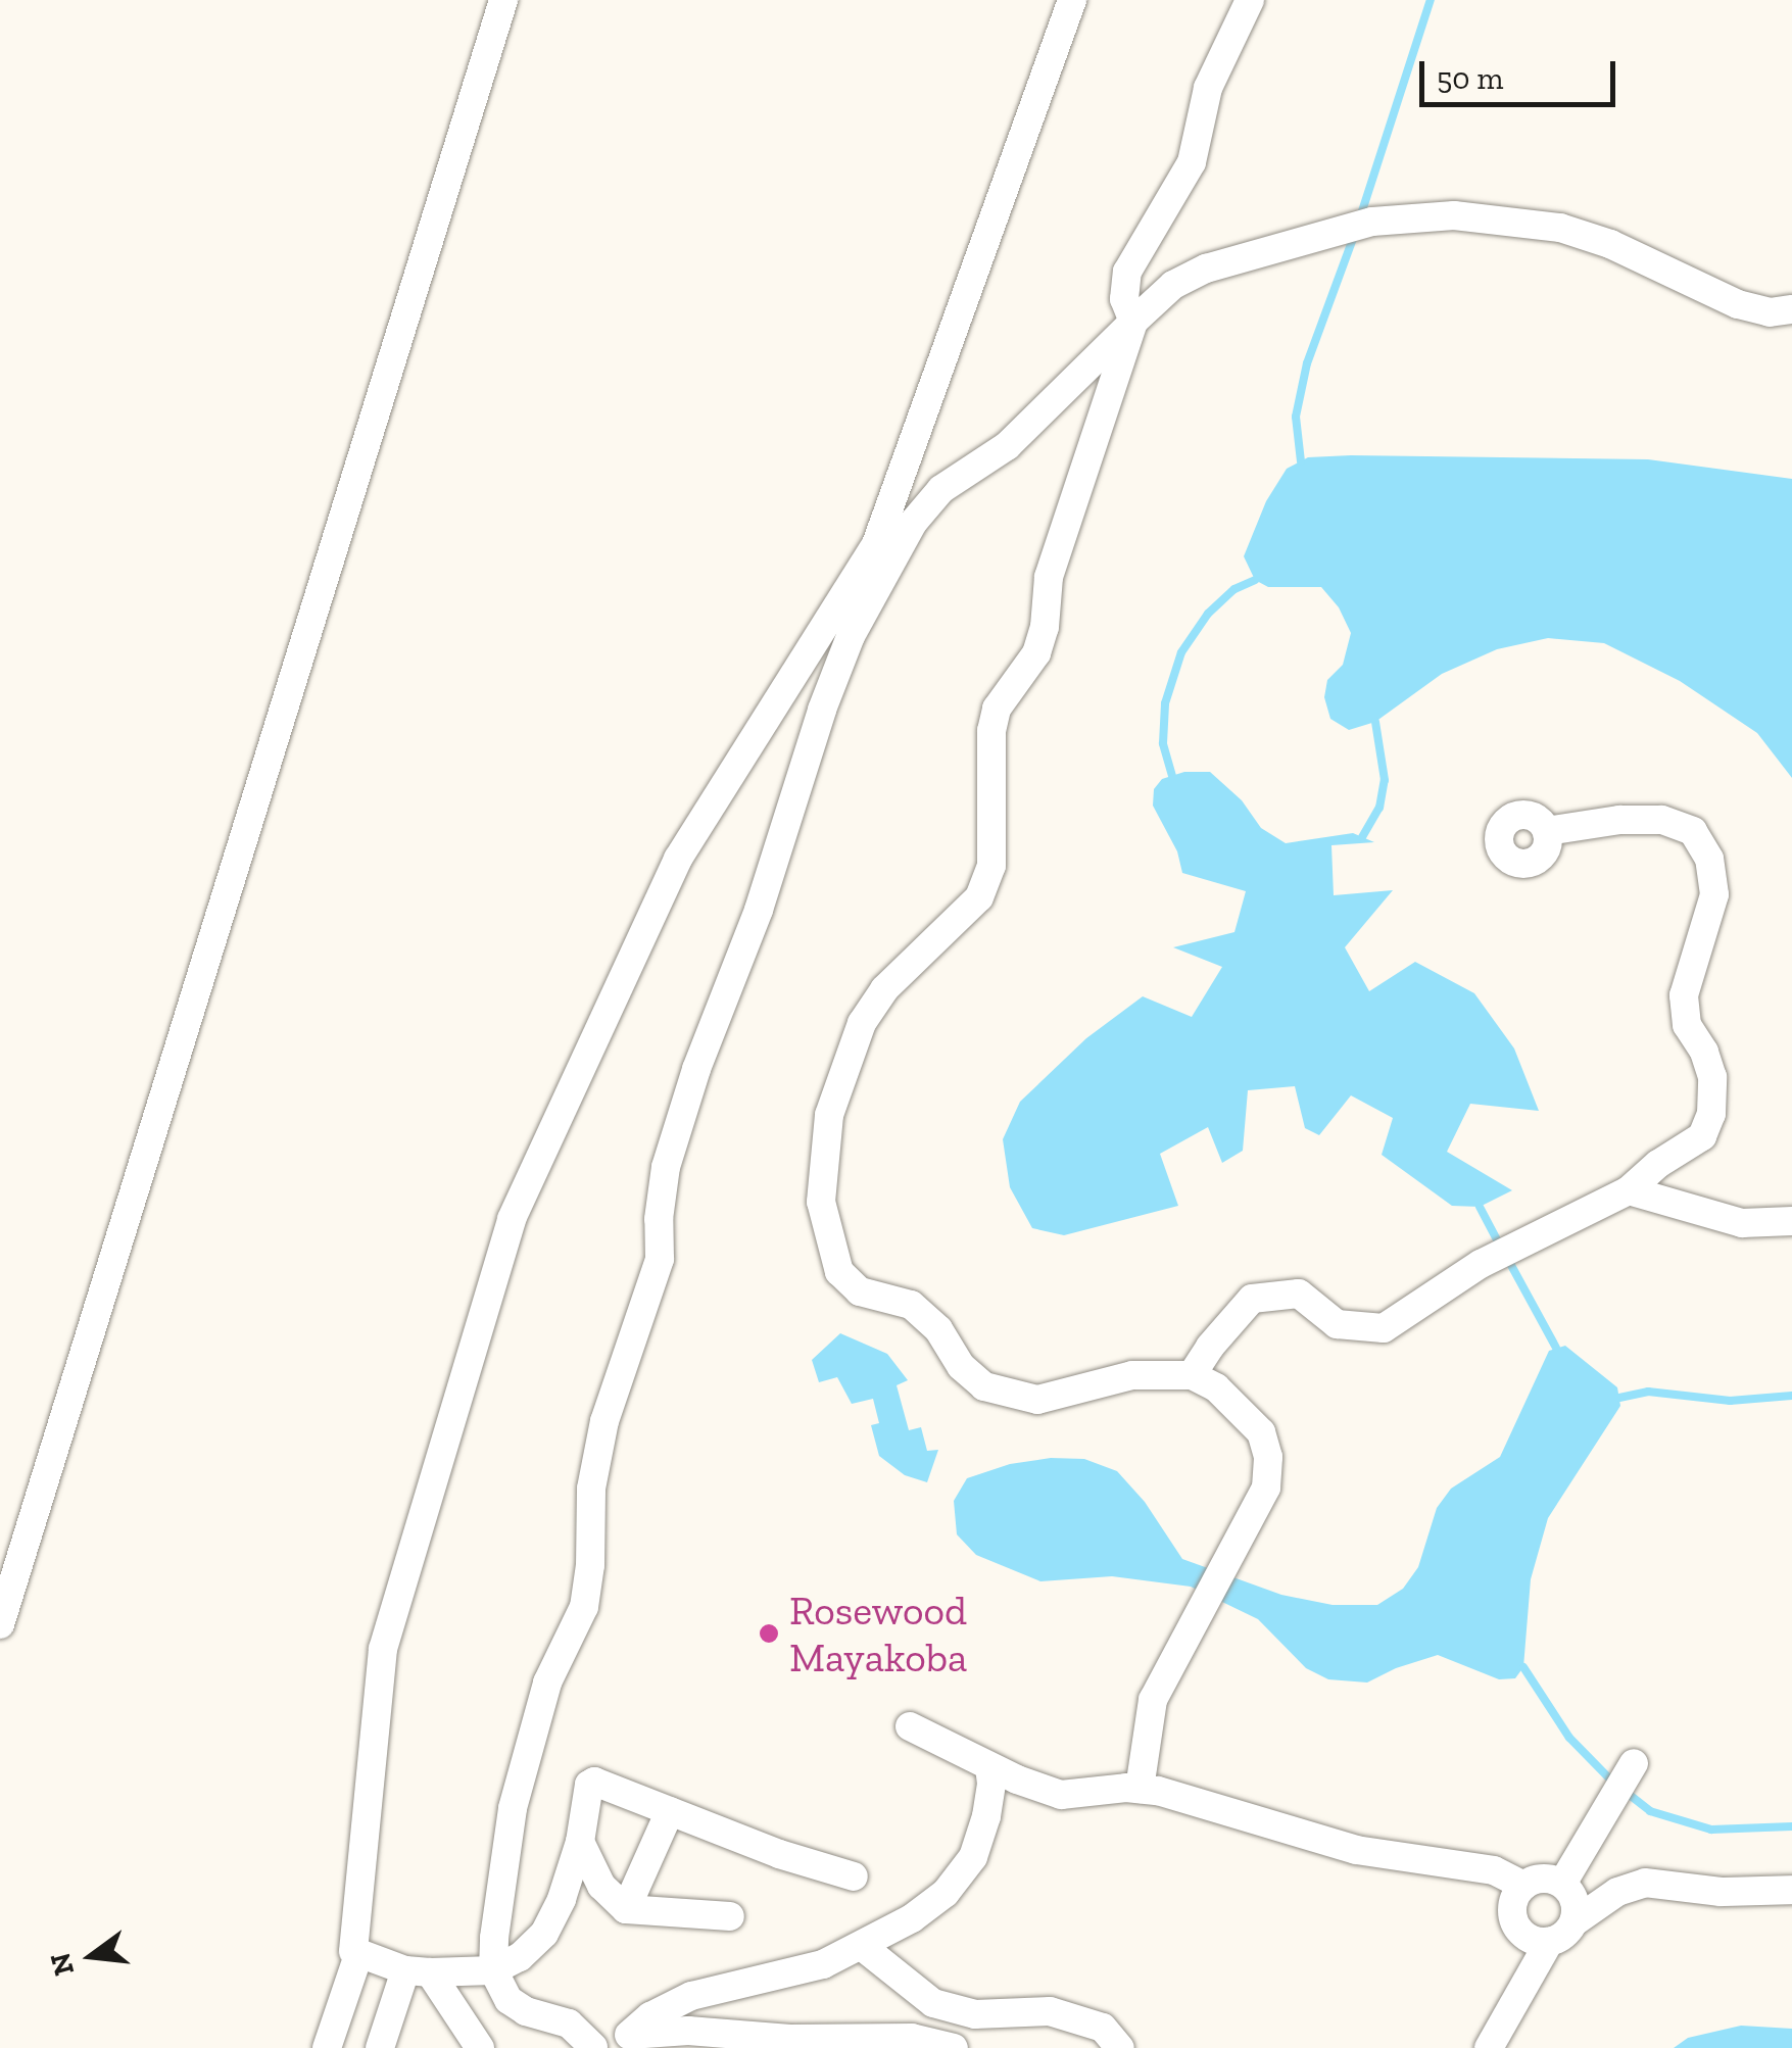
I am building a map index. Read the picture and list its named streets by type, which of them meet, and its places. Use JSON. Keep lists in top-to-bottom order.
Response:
{
  "places": ["Rosewood Mayakoba"],
  "scale_bar": "50 m",
  "north": "left"
}
